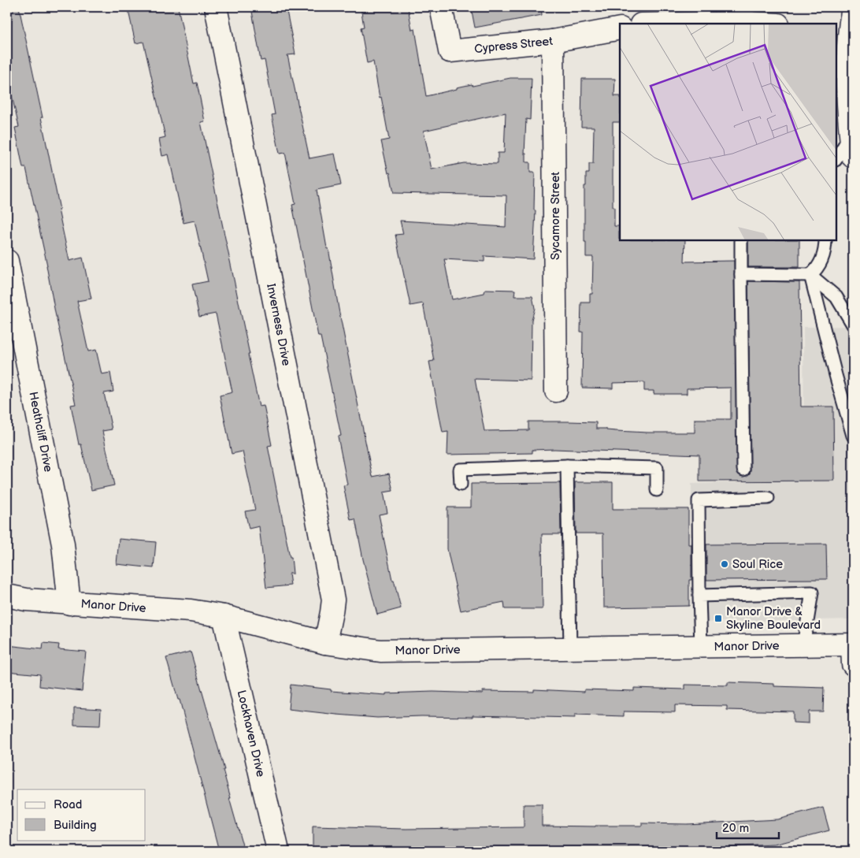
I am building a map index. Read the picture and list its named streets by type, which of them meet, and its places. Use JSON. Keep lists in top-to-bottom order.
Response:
{
  "streets": {
    "street": [
      "Cypress Street",
      "Sycamore Street",
      "Inverness Drive",
      "Heathcliff Drive",
      "Manor Drive",
      "Lockhaven Drive"
    ]
  },
  "crossings": [
    ["Cypress Street", "Sycamore Street"],
    ["Inverness Drive", "Manor Drive"],
    ["Heathcliff Drive", "Manor Drive"],
    ["Manor Drive", "Lockhaven Drive"]
  ],
  "places": {
    "other": ["Soul Rice"],
    "transit": ["Manor Drive & Skyline Boulevard"]
  },
  "legend": ["Road", "Building"],
  "scale_bar": "20 m"
}
